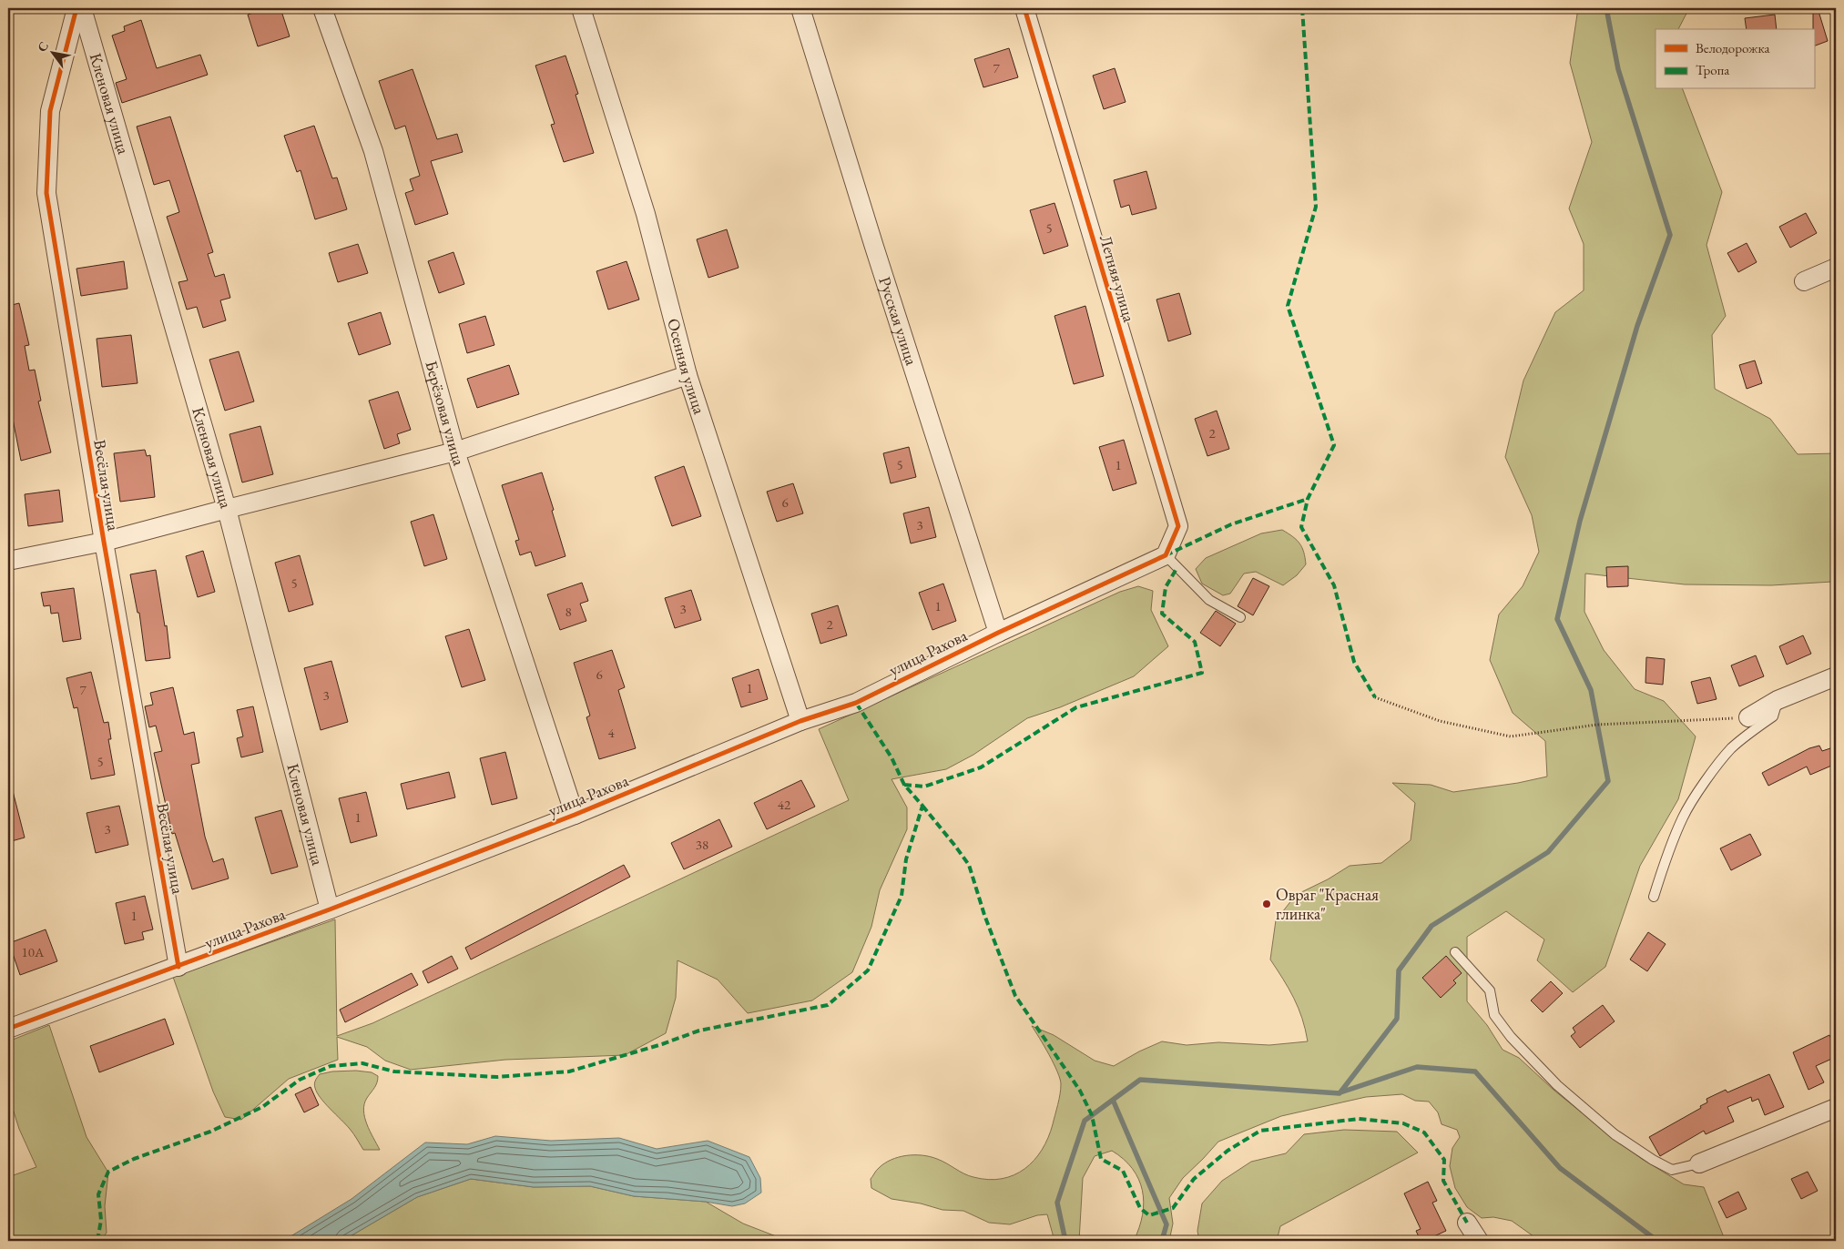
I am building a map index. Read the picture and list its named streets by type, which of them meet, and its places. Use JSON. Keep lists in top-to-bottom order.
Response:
{
  "streets": {
    "street": [
      "Кленовая улица",
      "Летняя улица",
      "Русская улица",
      "Осенняя улица",
      "Берёзовая улица",
      "Весёлая улица",
      "улица Рахова"
    ]
  },
  "crossings": [
    ["Кленовая улица", "улица Рахова"],
    ["Летняя улица", "улица Рахова"],
    ["Русская улица", "улица Рахова"],
    ["Осенняя улица", "улица Рахова"],
    ["Берёзовая улица", "улица Рахова"],
    ["Весёлая улица", "улица Рахова"]
  ],
  "places": ["Овраг \"Красная глинка\""],
  "house_numbers": [
    "7",
    "5",
    "2",
    "5",
    "1",
    "6",
    "3",
    "5",
    "1",
    "3",
    "8",
    "2",
    "6",
    "1",
    "7",
    "3",
    "4",
    "5",
    "42",
    "1",
    "3",
    "38",
    "1",
    "10А"
  ],
  "legend": ["Велодорожка", "Тропа"],
  "north": "top left"
}
